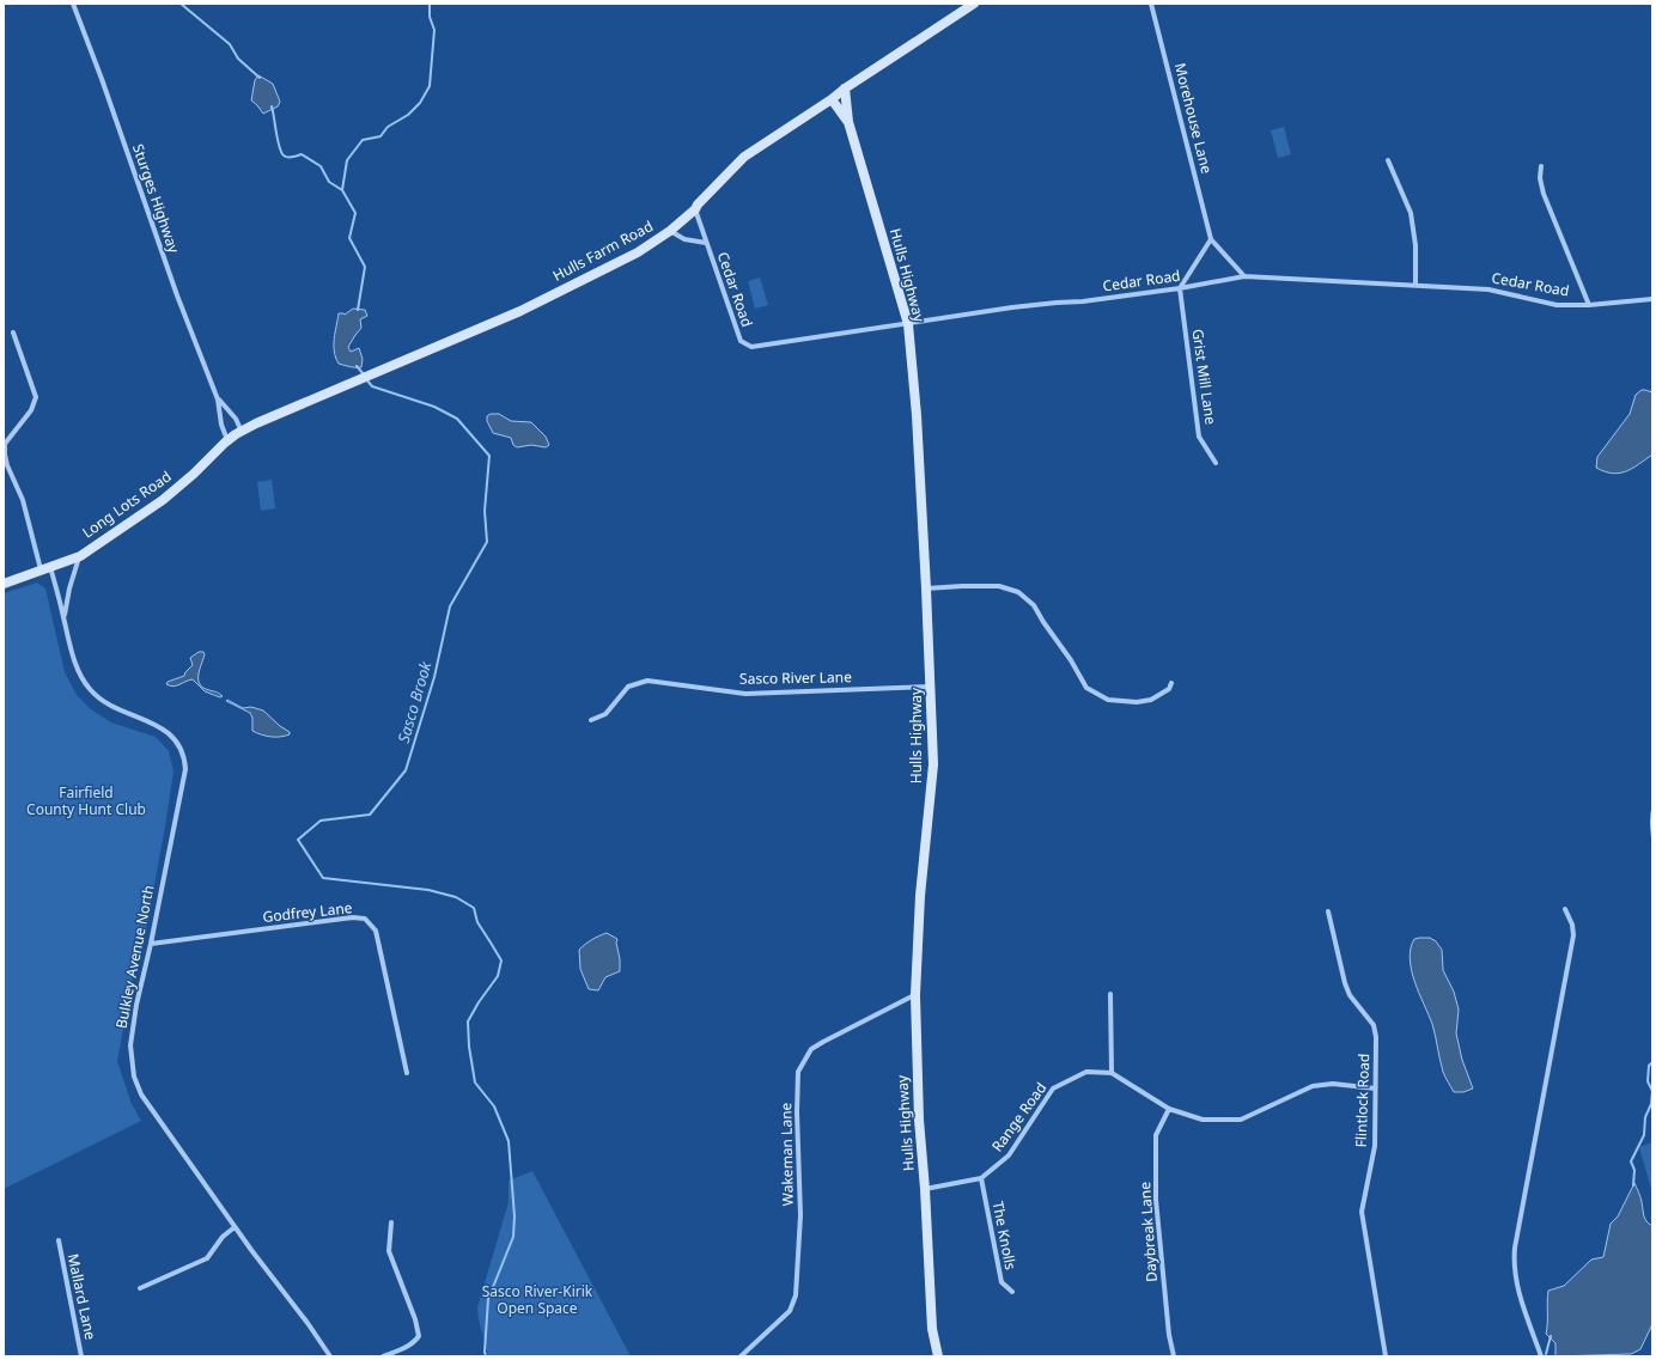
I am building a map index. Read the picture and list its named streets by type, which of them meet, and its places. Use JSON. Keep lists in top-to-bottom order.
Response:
{
  "streets": {
    "street": [
      "Morehouse Lane",
      "Sturges Highway",
      "Hulls Farm Road",
      "Hulls Highway",
      "Cedar Road",
      "Grist Mill Lane",
      "Long Lots Road",
      "Sasco River Lane",
      "Godfrey Lane",
      "Bulkley Avenue North",
      "Flintlock Road",
      "Range Road",
      "Wakeman Lane",
      "Daybreak Lane",
      "The Knolls",
      "Mallard Lane"
    ]
  },
  "crossings": [
    ["Morehouse Lane", "Cedar Road"],
    ["Sturges Highway", "Long Lots Road"],
    ["Hulls Farm Road", "Hulls Highway"],
    ["Hulls Farm Road", "Cedar Road"],
    ["Hulls Farm Road", "Long Lots Road"],
    ["Hulls Highway", "Cedar Road"],
    ["Hulls Highway", "Sasco River Lane"],
    ["Hulls Highway", "Range Road"],
    ["Hulls Highway", "Wakeman Lane"],
    ["Cedar Road", "Grist Mill Lane"],
    ["Long Lots Road", "Bulkley Avenue North"],
    ["Godfrey Lane", "Bulkley Avenue North"],
    ["Flintlock Road", "Range Road"],
    ["Range Road", "Daybreak Lane"],
    ["Range Road", "The Knolls"]
  ],
  "water": ["Sasco Brook"],
  "parks": ["Fairfield County Hunt Club", "Sasco River-Kirik Open Space"]
}
